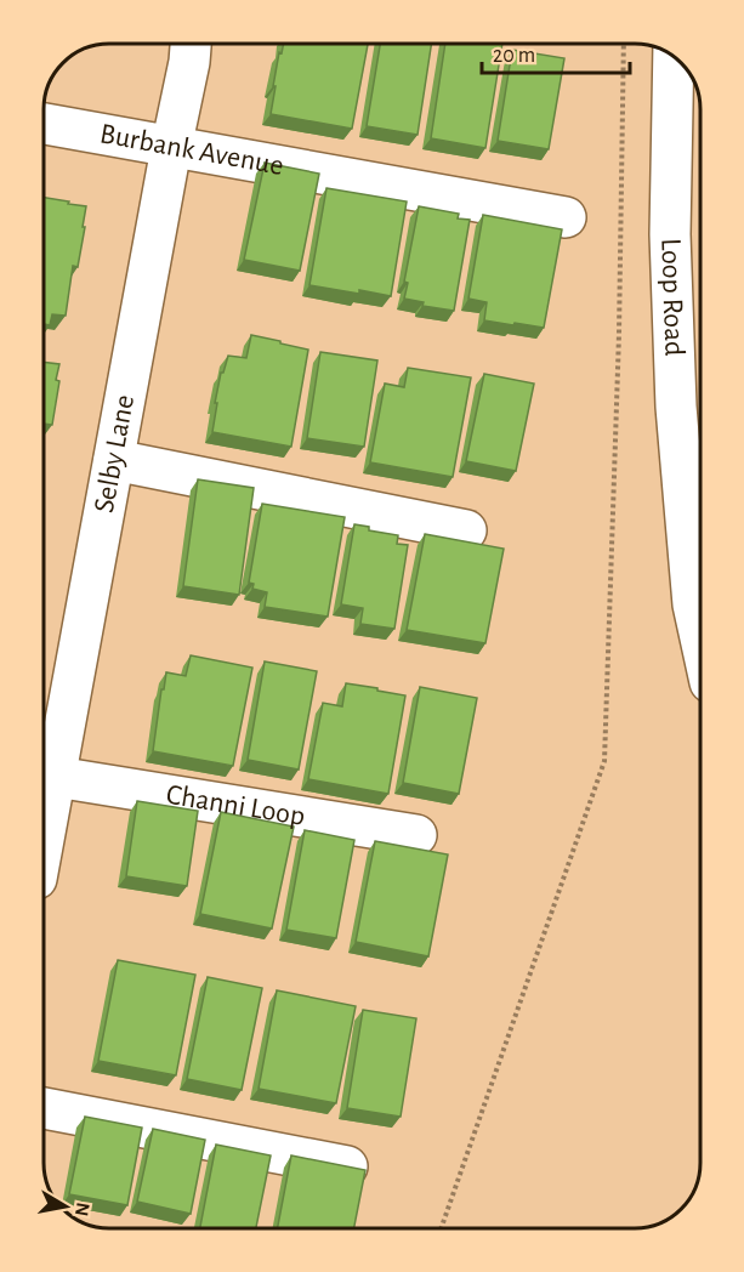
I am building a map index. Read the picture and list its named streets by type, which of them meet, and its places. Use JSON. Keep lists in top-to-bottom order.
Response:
{
  "streets": {
    "street": [
      "Burbank Avenue",
      "Loop Road",
      "Selby Lane",
      "Channi Loop"
    ]
  },
  "crossings": [
    ["Burbank Avenue", "Selby Lane"],
    ["Selby Lane", "Channi Loop"]
  ],
  "scale_bar": "20 m",
  "north": "right"
}
